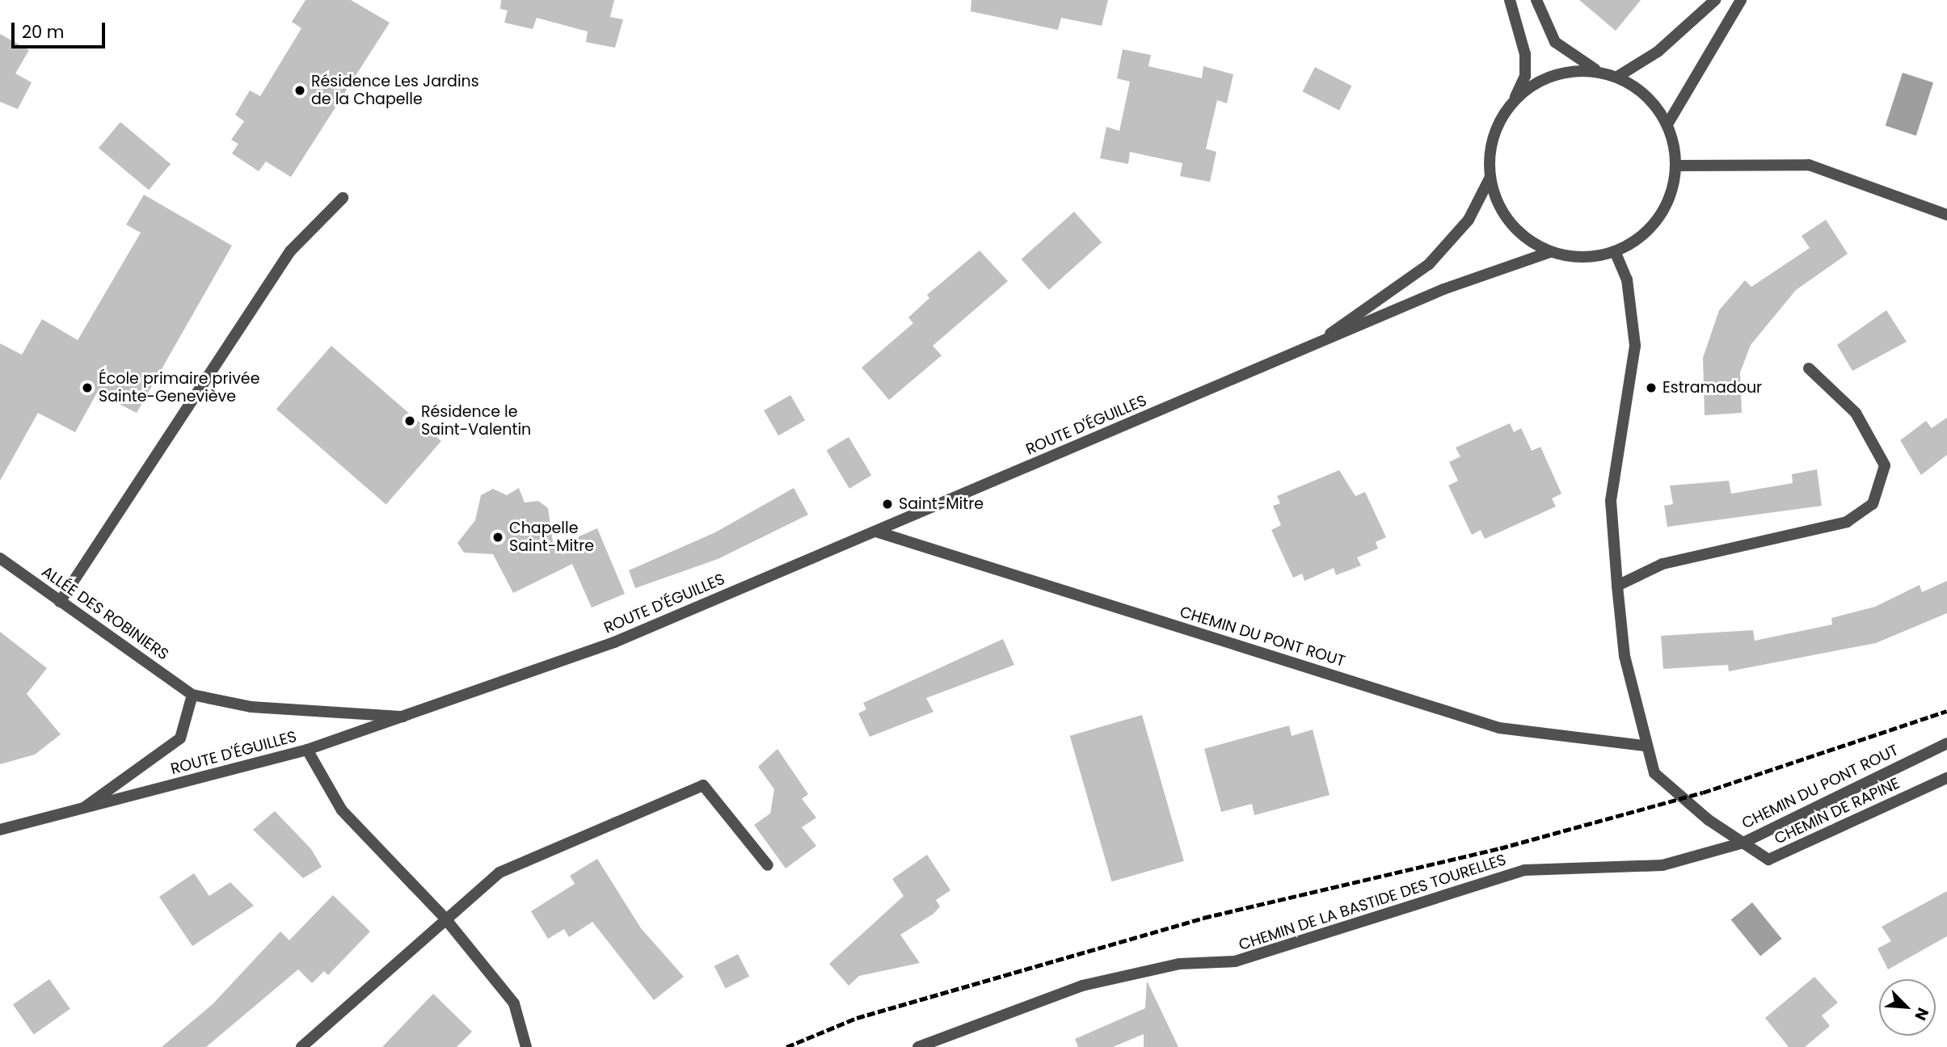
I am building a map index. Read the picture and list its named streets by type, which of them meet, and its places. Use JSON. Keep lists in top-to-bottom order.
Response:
{
  "streets": {
    "street": [
      "ROUTE D'ÉGUILLES",
      "ALLÉE DES ROBINIERS",
      "CHEMIN DU PONT ROUT",
      "CHEMIN DE RAPINE",
      "CHEMIN DE LA BASTIDE DES TOURELLES"
    ]
  },
  "crossings": [
    ["ROUTE D'ÉGUILLES", "ALLÉE DES ROBINIERS"],
    ["ROUTE D'ÉGUILLES", "CHEMIN DU PONT ROUT"],
    ["CHEMIN DU PONT ROUT", "CHEMIN DE RAPINE"],
    ["CHEMIN DU PONT ROUT", "CHEMIN DE LA BASTIDE DES TOURELLES"],
    ["CHEMIN DE RAPINE", "CHEMIN DE LA BASTIDE DES TOURELLES"]
  ],
  "places": [
    "Résidence Les Jardins de la Chapelle",
    "École primaire privée Sainte-Geneviève",
    "Estramadour",
    "Résidence le Saint-Valentin",
    "Saint-Mitre",
    "Chapelle Saint-Mitre"
  ],
  "scale_bar": "20 m",
  "north": "bottom right"
}
